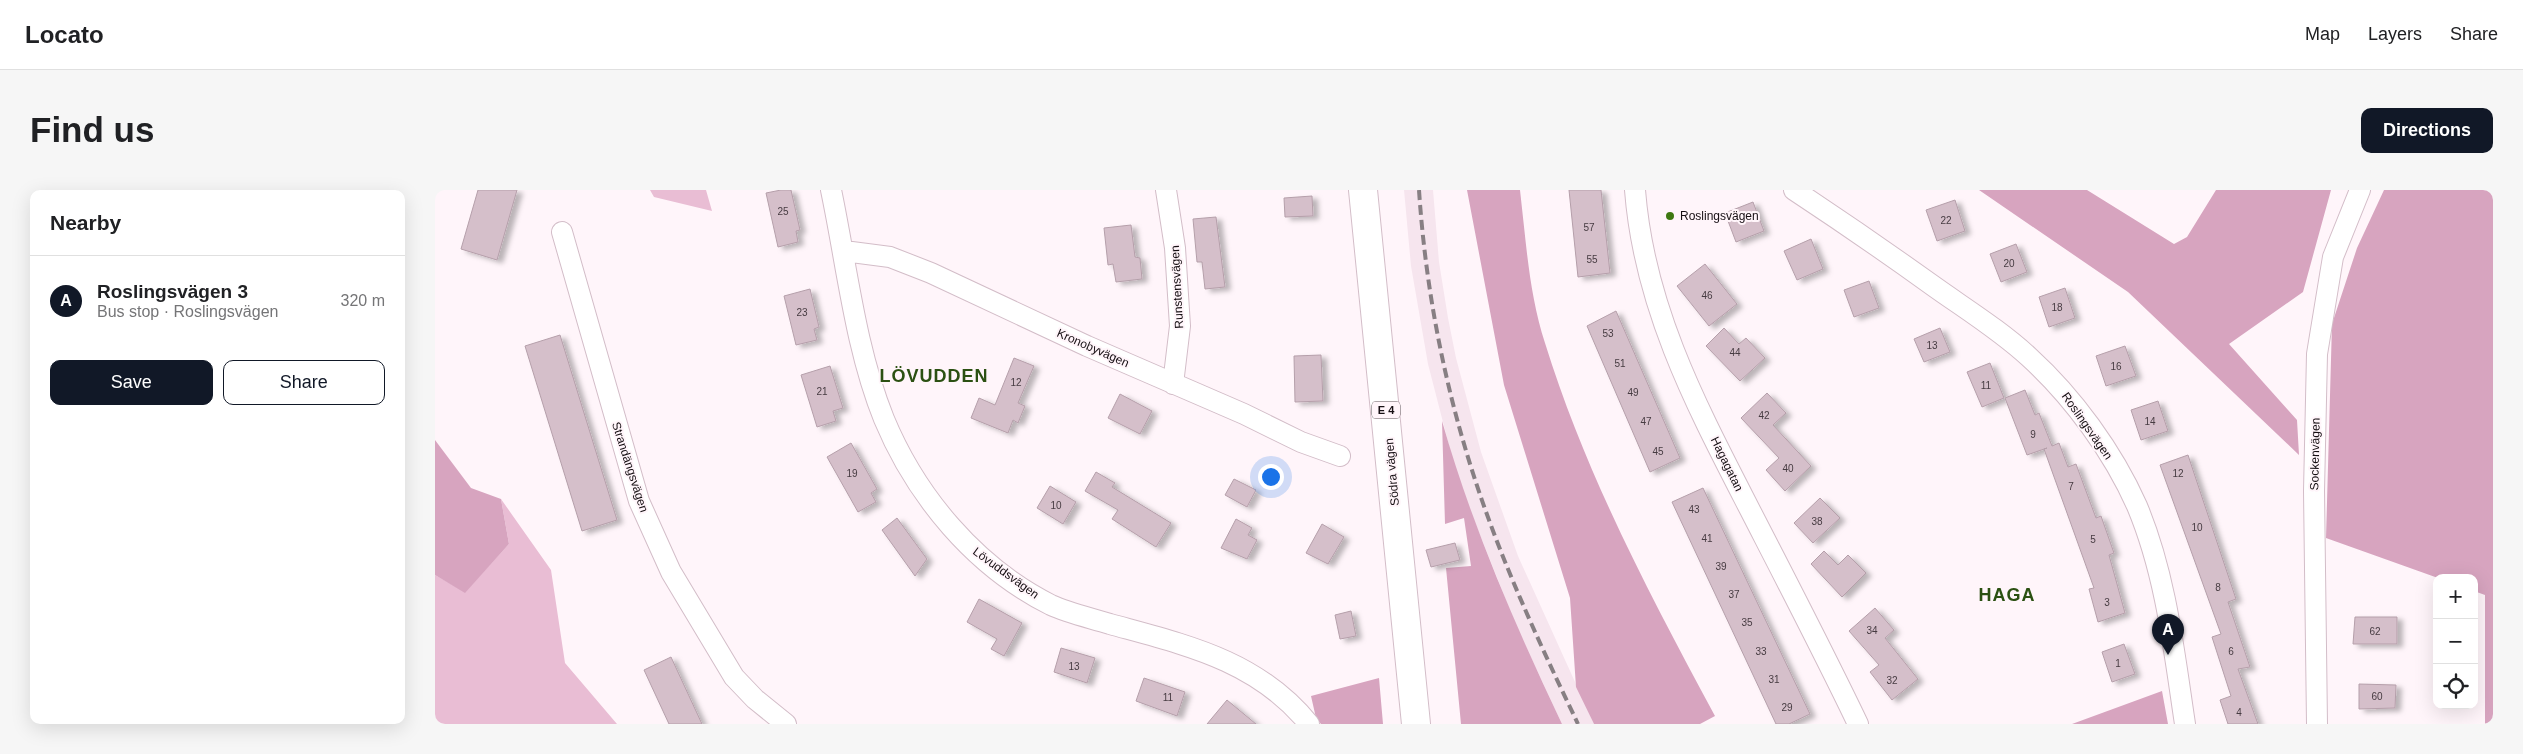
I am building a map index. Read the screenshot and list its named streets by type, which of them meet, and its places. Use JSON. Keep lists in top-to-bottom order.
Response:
{
  "streets": {
    "highway": ["E 4", "Södra vägen"],
    "street": [
      "Runstensvägen",
      "Kronobyvägen",
      "Roslingsvägen",
      "Sockenvägen",
      "Hagagatan",
      "Strandängsvägen",
      "Lövuddsvägen"
    ]
  },
  "crossings": [
    ["Runstensvägen", "Kronobyvägen"],
    ["Kronobyvägen", "Lövuddsvägen"]
  ],
  "districts": ["LÖVUDDEN", "HAGA"],
  "places": ["Roslingsvägen"],
  "house_numbers": [
    "25",
    "22",
    "57",
    "55",
    "20",
    "46",
    "18",
    "23",
    "53",
    "13",
    "44",
    "51",
    "16",
    "12",
    "11",
    "21",
    "49",
    "42",
    "47",
    "14",
    "9",
    "45",
    "40",
    "19",
    "12",
    "7",
    "10",
    "43",
    "38",
    "10",
    "41",
    "5",
    "39",
    "8",
    "37",
    "3",
    "35",
    "34",
    "62",
    "33",
    "6",
    "1",
    "13",
    "31",
    "32",
    "60",
    "11",
    "29",
    "4"
  ],
  "page": {
    "header": "Locato",
    "nav": ["Map", "Layers", "Share"],
    "buttons": [
      "Directions",
      ["Save", "Share"]
    ],
    "title": "Find us",
    "heading": "Nearby",
    "list": [
      {
        "mark": "A",
        "name": "Roslingsvägen 3",
        "note": "Bus stop · Roslingsvägen",
        "value": "320 m"
      }
    ],
    "map_buttons": ["+", "−"],
    "pins": "A"
  }
}
